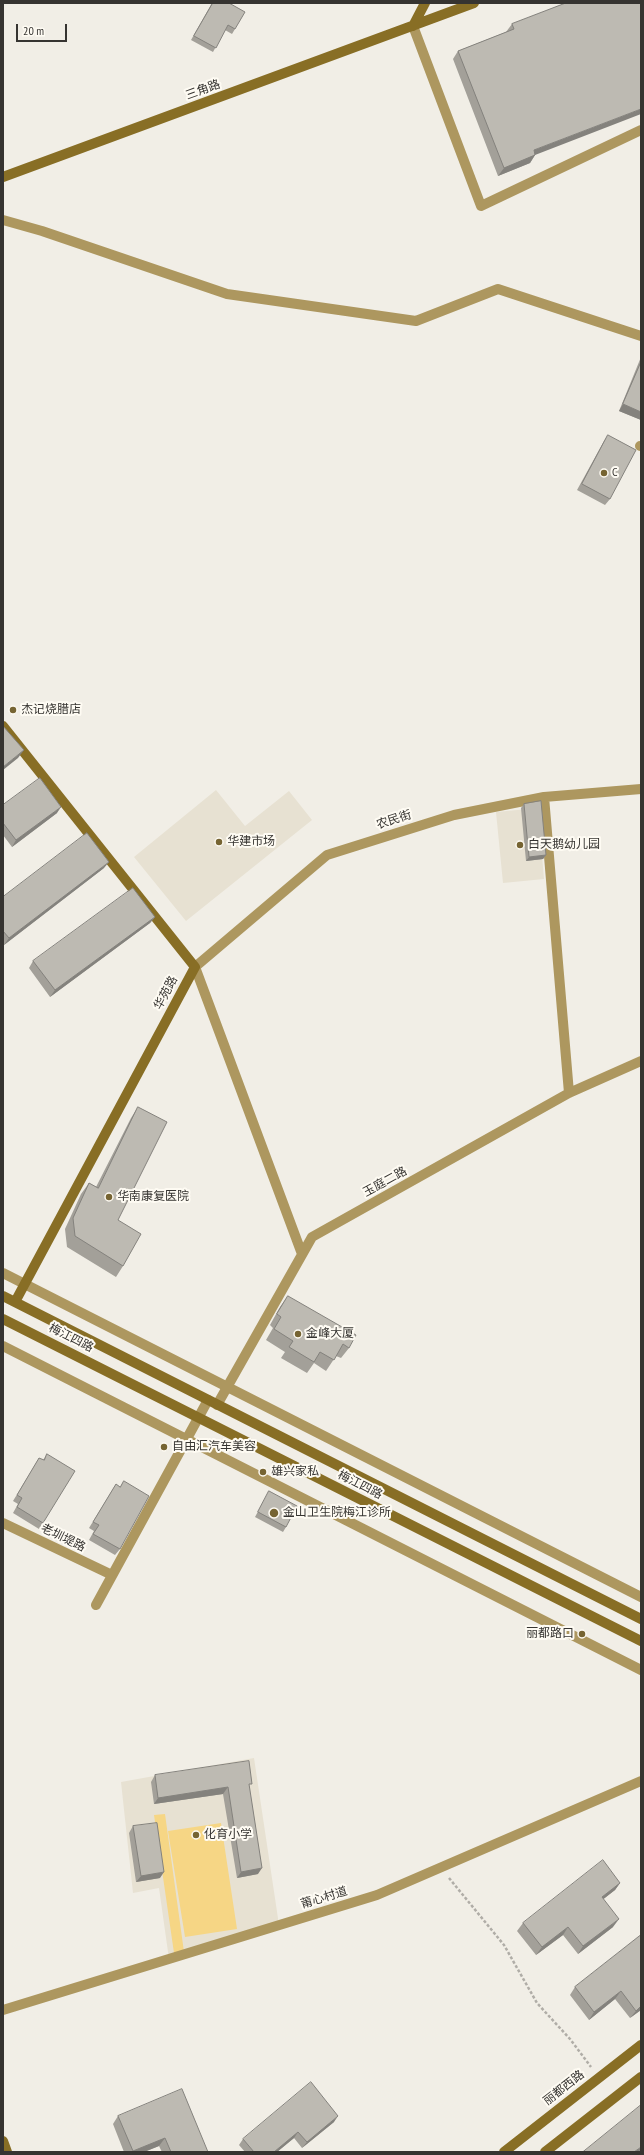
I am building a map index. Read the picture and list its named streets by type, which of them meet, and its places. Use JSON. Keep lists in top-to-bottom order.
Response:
{
  "streets": {
    "main road": [
      "三角路",
      "华苑路",
      "梅江四路",
      "丽都西路"
    ],
    "street": [
      "农民街",
      "玉庭二路",
      "老圳堤路",
      "莆心村道"
    ]
  },
  "crossings": [
    ["农民街", "华苑路"],
    ["华苑路", "梅江四路"],
    ["玉庭二路", "梅江四路"],
    ["玉庭二路", "老圳堤路"]
  ],
  "places": [
    "C",
    "杰记烧腊店",
    "华建市场",
    "白天鹅幼儿园",
    "华南康复医院",
    "金峰大厦",
    "自由汇汽车美容",
    "雄兴家私",
    "金山卫生院梅江诊所",
    "丽都路口",
    "化育小学"
  ],
  "scale_bar": "20 m"
}
